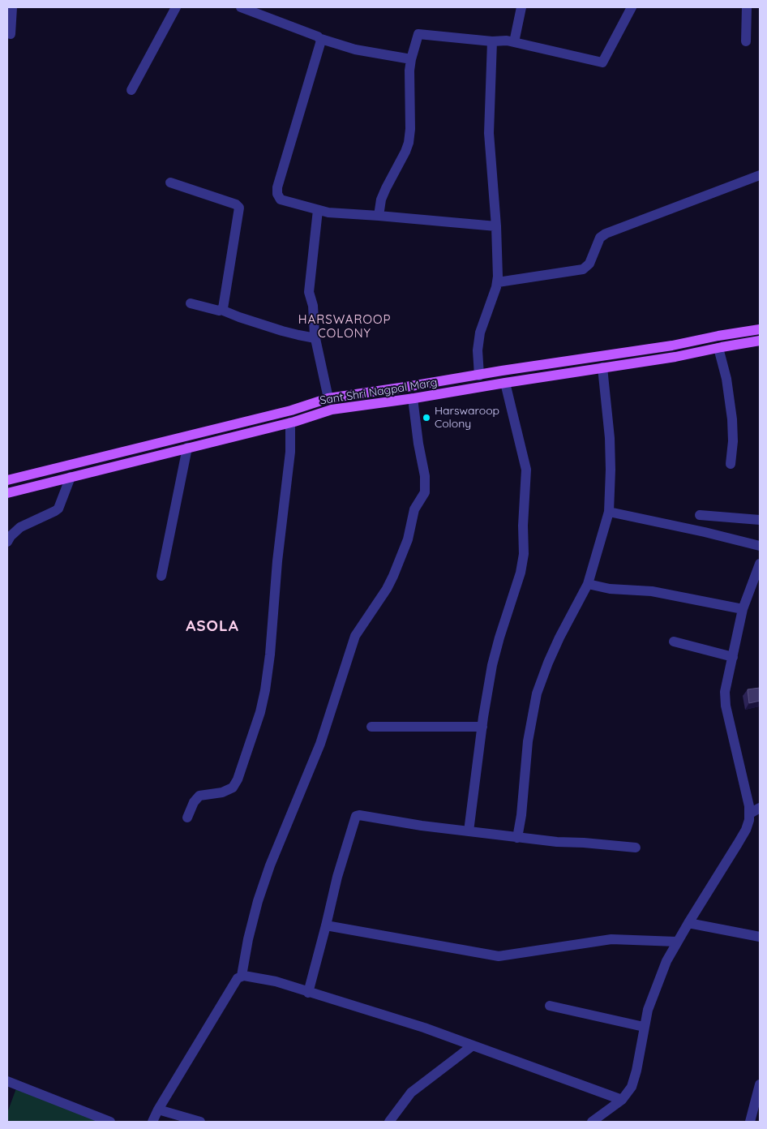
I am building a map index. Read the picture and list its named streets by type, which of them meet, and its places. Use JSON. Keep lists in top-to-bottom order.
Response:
{
  "streets": {
    "main road": ["Sant Shri Nagpal Marg"]
  },
  "districts": ["HARSWAROOP COLONY", "ASOLA"],
  "places": ["Harswaroop Colony"]
}
